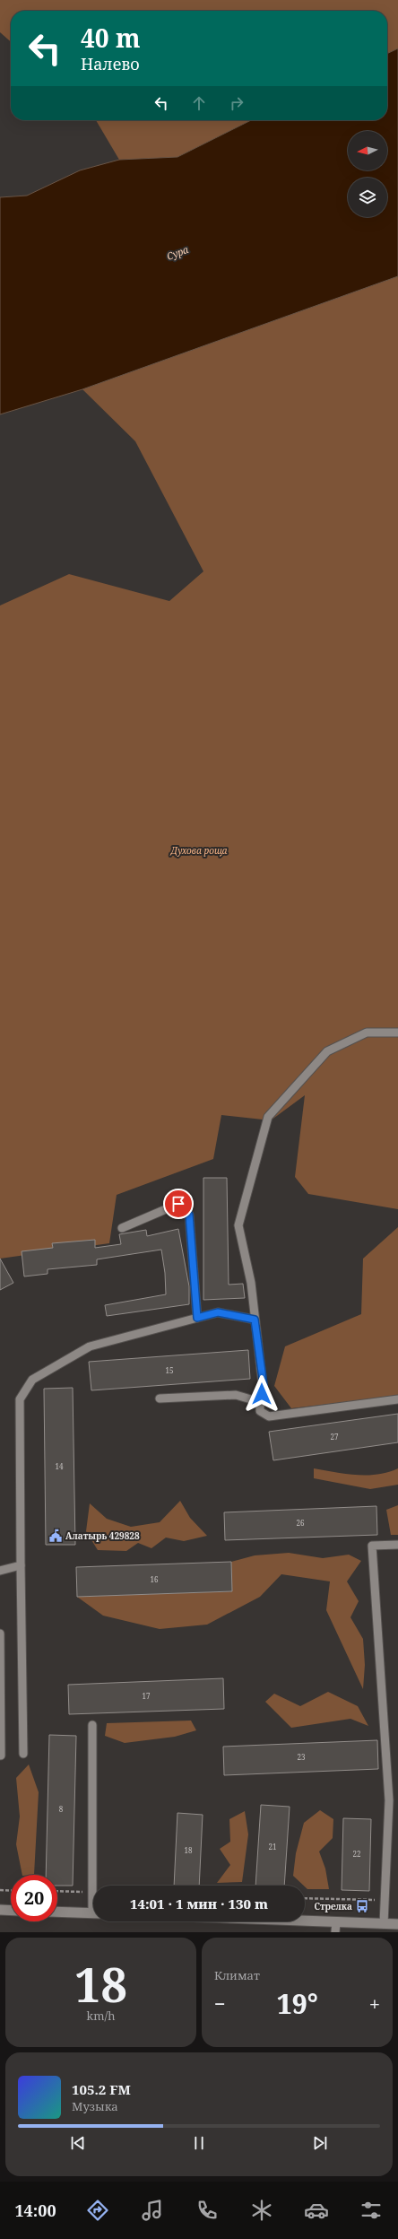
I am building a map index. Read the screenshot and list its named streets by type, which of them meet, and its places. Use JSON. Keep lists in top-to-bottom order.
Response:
{
  "water": ["Сура"],
  "parks": ["Духова роща"],
  "places": {
    "public building": ["Алатырь 429828"],
    "bus stop": ["Стрелка"]
  },
  "house_numbers": [
    "15",
    "27",
    "14",
    "26",
    "16",
    "17",
    "23",
    "8",
    "21",
    "18",
    "22"
  ],
  "north": "left",
  "page": {
    "turn": ["40 m", "Налево"],
    "limit": "20",
    "trip": "14:01 · 1 мин · 130 m",
    "tile": [
      ["18", "km/h"],
      "Климат"
    ],
    "heat": ["−", "19°", "+"],
    "song": ["105.2 FM", "Музыка"],
    "tabs": "14:00"
  }
}
